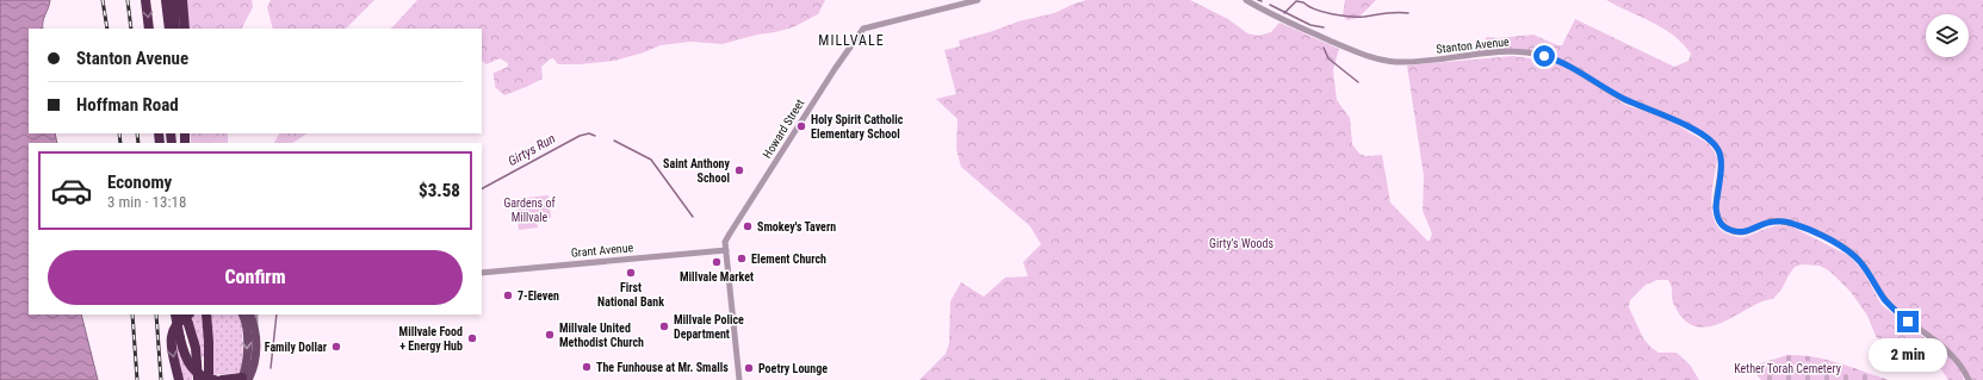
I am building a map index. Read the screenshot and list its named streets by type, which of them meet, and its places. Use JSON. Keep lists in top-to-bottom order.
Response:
{
  "streets": {
    "street": ["Stanton Avenue", "Howard Street", "Grant Avenue"]
  },
  "crossings": [
    ["Howard Street", "Grant Avenue"]
  ],
  "districts": ["MILLVALE"],
  "water": ["Girtys Run"],
  "parks": ["Gardens of Millvale", "Girty's Woods", "Kether Torah Cemetery"],
  "places": [
    "Holy Spirit Catholic Elementary School",
    "Saint Anthony School",
    "Smokey's Tavern",
    "Element Church",
    "Millvale Market",
    "First National Bank",
    "7-Eleven",
    "Millvale Police Department",
    "Millvale United Methodist Church",
    "Millvale Food + Energy Hub",
    "Family Dollar",
    "The Funhouse at Mr. Smalls",
    "Poetry Lounge"
  ],
  "page": {
    "banner": ["Stanton Avenue", "Hoffman Road"],
    "list": [
      {
        "name": "Economy",
        "note": "3 min · 13:18",
        "value": "$3.58"
      }
    ],
    "buttons": "Confirm",
    "bubble": "2 min"
  }
}
